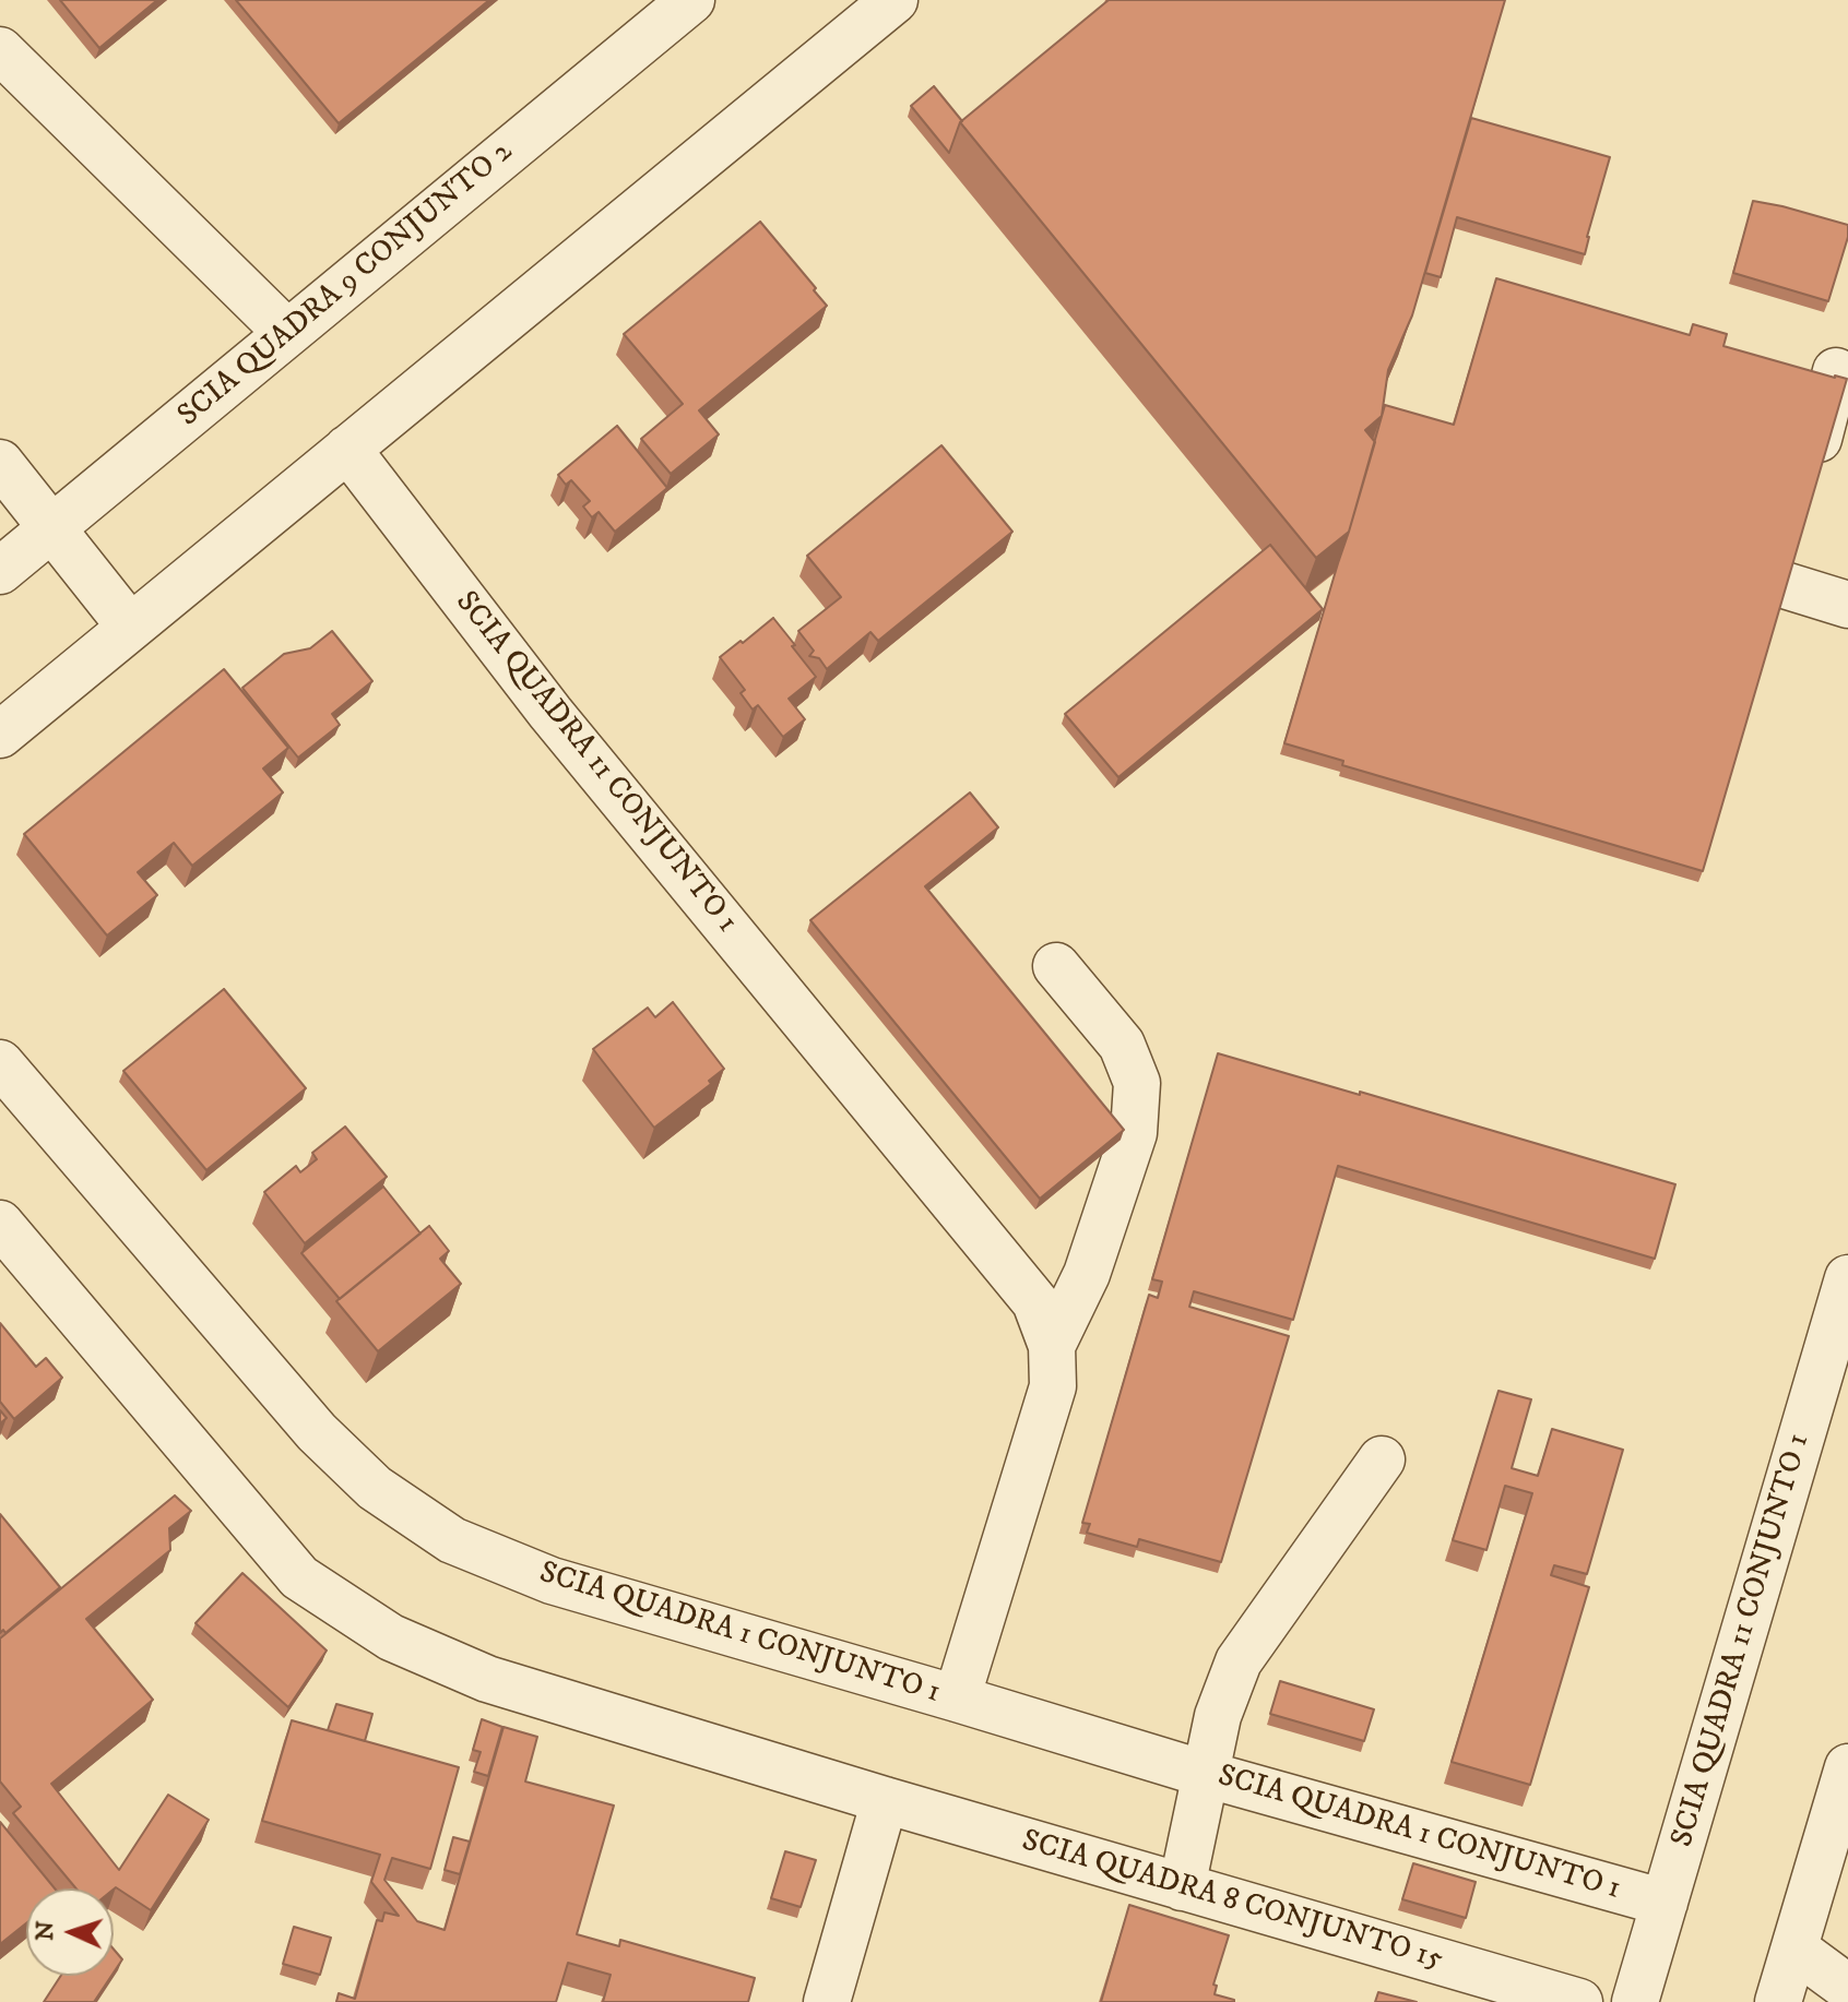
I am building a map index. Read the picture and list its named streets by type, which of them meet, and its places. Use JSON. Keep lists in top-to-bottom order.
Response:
{
  "streets": {
    "street": [
      "SCIA QUADRA 9 CONJUNTO 2",
      "SCIA QUADRA 11 CONJUNTO 1",
      "SCIA QUADRA 1 CONJUNTO 1",
      "SCIA QUADRA 8 CONJUNTO 15"
    ]
  },
  "crossings": [
    ["SCIA QUADRA 11 CONJUNTO 1", "SCIA QUADRA 1 CONJUNTO 1"]
  ],
  "north": "left"
}
